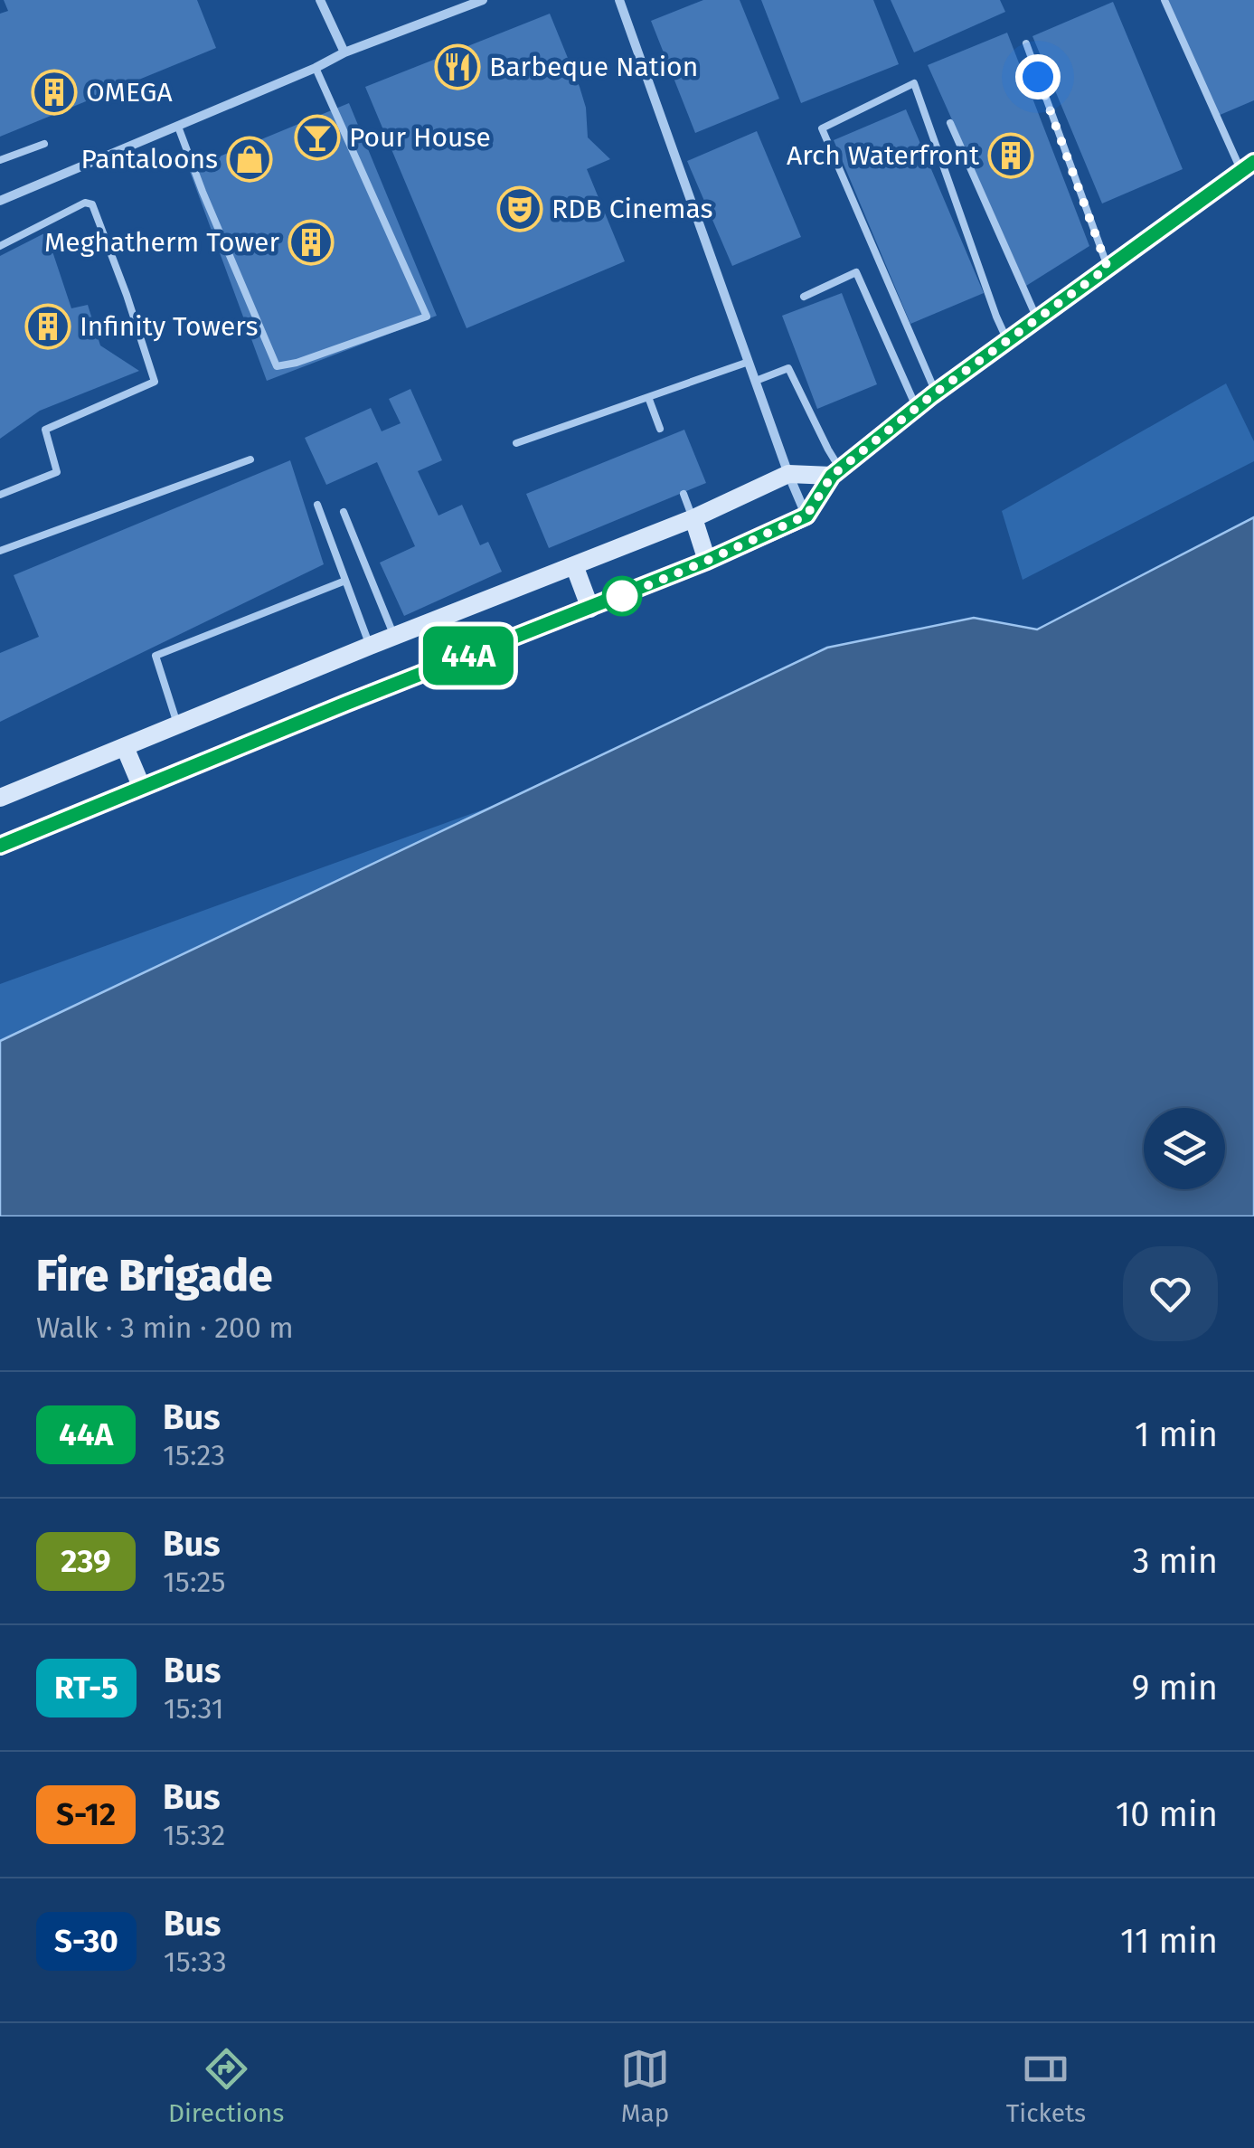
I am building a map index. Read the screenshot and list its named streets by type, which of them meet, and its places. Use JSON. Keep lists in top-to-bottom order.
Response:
{
  "places": {
    "restaurant": ["Barbeque Nation"],
    "building": [
      "OMEGA",
      "Arch Waterfront",
      "Meghatherm Tower",
      "Infinity Towers"
    ],
    "bar": ["Pour House"],
    "shop": ["Pantaloons"],
    "theatre": ["RDB Cinemas"]
  },
  "lines": ["bus line 44A"],
  "page": {
    "on_map": "44A",
    "heading": ["Fire Brigade", "Walk · 3 min · 200 m"],
    "list": [
      {
        "mark": "44A",
        "name": "Bus",
        "note": "15:23",
        "value": "1 min"
      },
      {
        "mark": "239",
        "name": "Bus",
        "note": "15:25",
        "value": "3 min"
      },
      {
        "mark": "RT-5",
        "name": "Bus",
        "note": "15:31",
        "value": "9 min"
      },
      {
        "mark": "S-12",
        "name": "Bus",
        "note": "15:32",
        "value": "10 min"
      },
      {
        "mark": "S-30",
        "name": "Bus",
        "note": "15:33",
        "value": "11 min"
      }
    ],
    "tabs": ["Directions", "Map", "Tickets"]
  }
}
